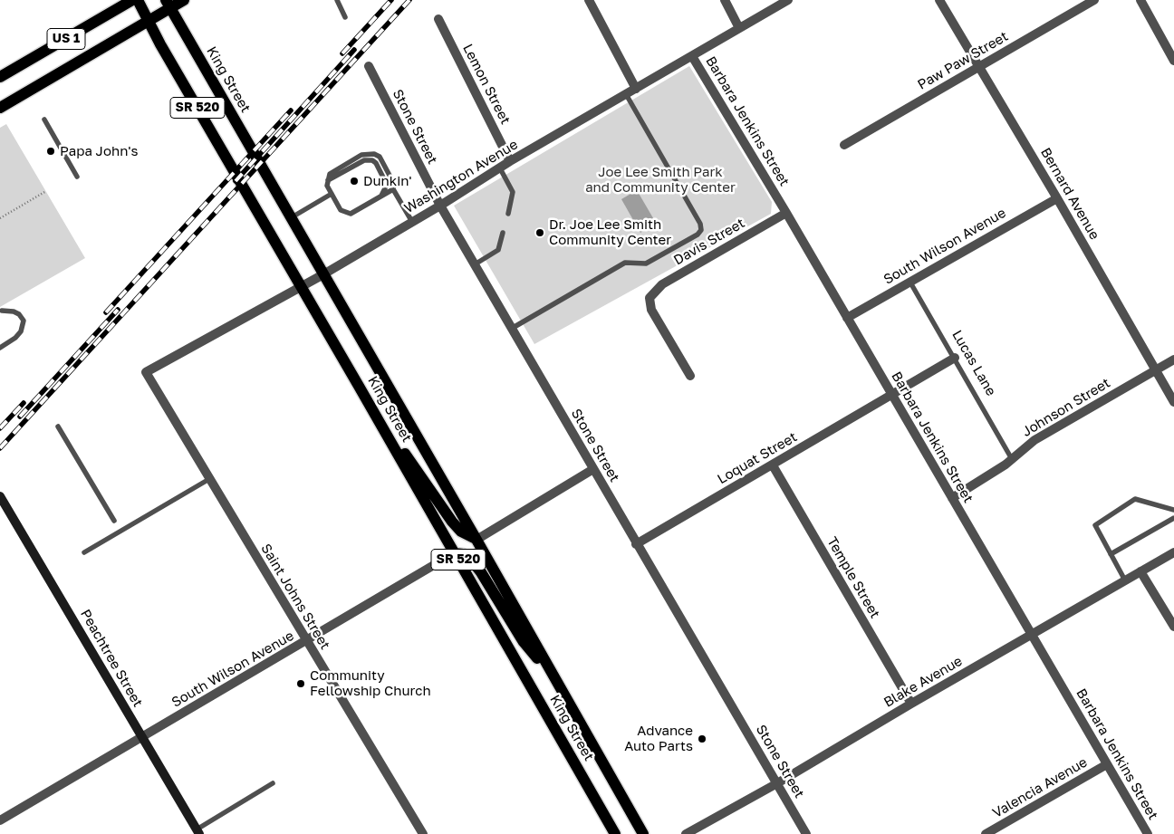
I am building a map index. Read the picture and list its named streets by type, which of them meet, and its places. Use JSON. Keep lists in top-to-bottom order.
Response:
{
  "streets": {
    "main road": ["US 1", "King Street", "SR 520"],
    "street": [
      "Paw Paw Street",
      "Lemon Street",
      "Barbara Jenkins Street",
      "Stone Street",
      "Washington Avenue",
      "Bernard Avenue",
      "Davis Street",
      "South Wilson Avenue",
      "Johnson Street",
      "Loquat Street",
      "Temple Street",
      "Saint Johns Street",
      "Peachtree Street",
      "Blake Avenue",
      "Valencia Avenue"
    ],
    "lane": ["Lucas Lane"]
  },
  "crossings": [
    ["US 1", "King Street"],
    ["Paw Paw Street", "Bernard Avenue"],
    ["King Street", "Washington Avenue"],
    ["King Street", "South Wilson Avenue"],
    ["Lemon Street", "Washington Avenue"],
    ["Barbara Jenkins Street", "Washington Avenue"],
    ["Barbara Jenkins Street", "Davis Street"],
    ["Barbara Jenkins Street", "South Wilson Avenue"],
    ["Barbara Jenkins Street", "Johnson Street"],
    ["Barbara Jenkins Street", "Loquat Street"],
    ["Barbara Jenkins Street", "Blake Avenue"],
    ["Barbara Jenkins Street", "Valencia Avenue"],
    ["Stone Street", "Washington Avenue"],
    ["Stone Street", "Loquat Street"],
    ["Stone Street", "Blake Avenue"],
    ["Washington Avenue", "Saint Johns Street"],
    ["Bernard Avenue", "South Wilson Avenue"],
    ["Bernard Avenue", "Johnson Street"],
    ["South Wilson Avenue", "Lucas Lane"],
    ["South Wilson Avenue", "Saint Johns Street"],
    ["South Wilson Avenue", "Peachtree Street"],
    ["Lucas Lane", "Johnson Street"],
    ["Lucas Lane", "Loquat Street"],
    ["Loquat Street", "Temple Street"],
    ["Temple Street", "Blake Avenue"]
  ],
  "parks": ["Joe Lee Smith Park and Community Center"],
  "places": [
    "Papa John's",
    "Dunkin'",
    "Dr. Joe Lee Smith Community Center",
    "Community Fellowship Church",
    "Advance Auto Parts"
  ]
}
